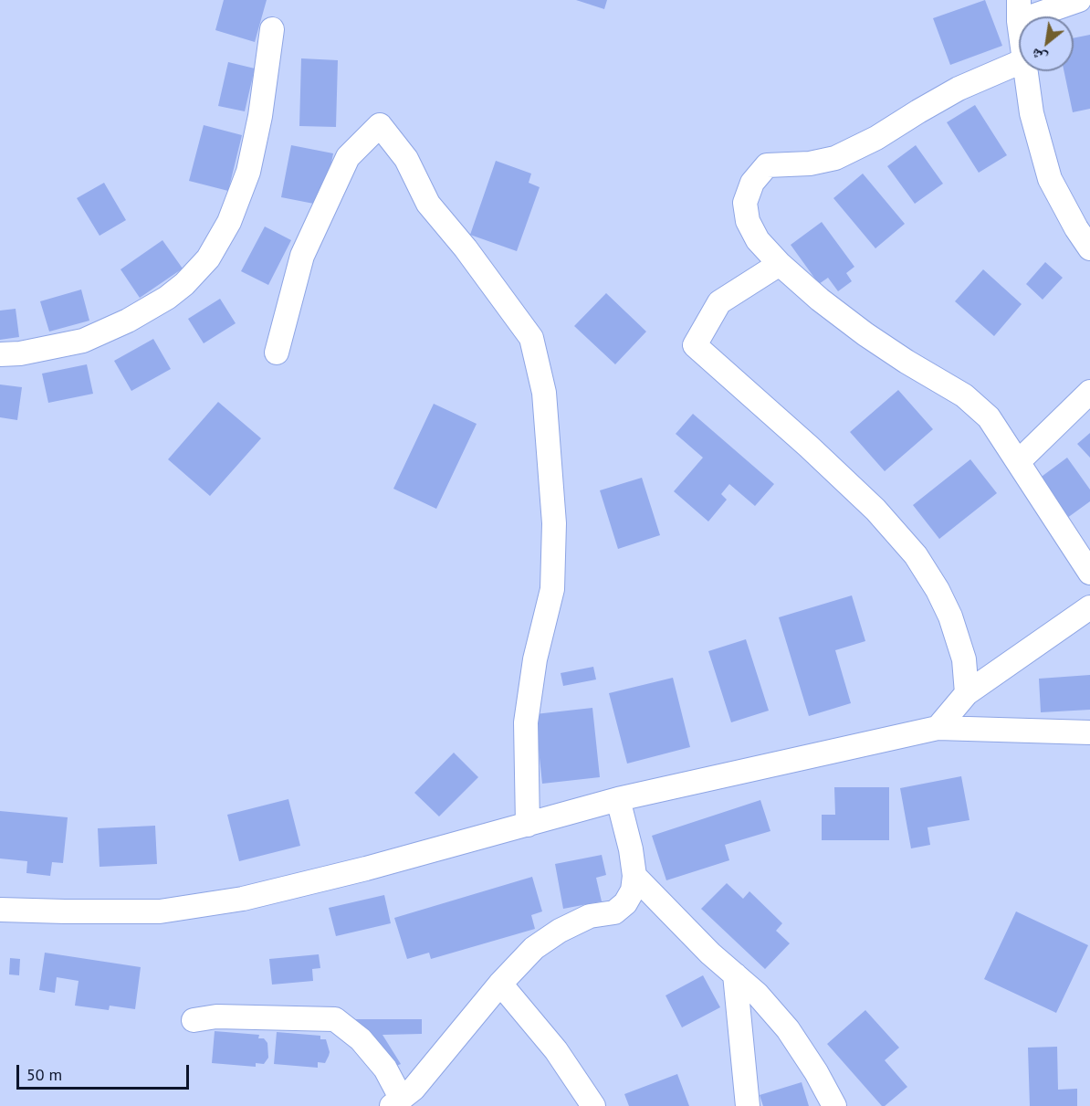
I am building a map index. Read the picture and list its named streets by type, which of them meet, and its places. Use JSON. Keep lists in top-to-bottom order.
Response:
{
  "scale_bar": "50 m",
  "north": "bottom left"
}
